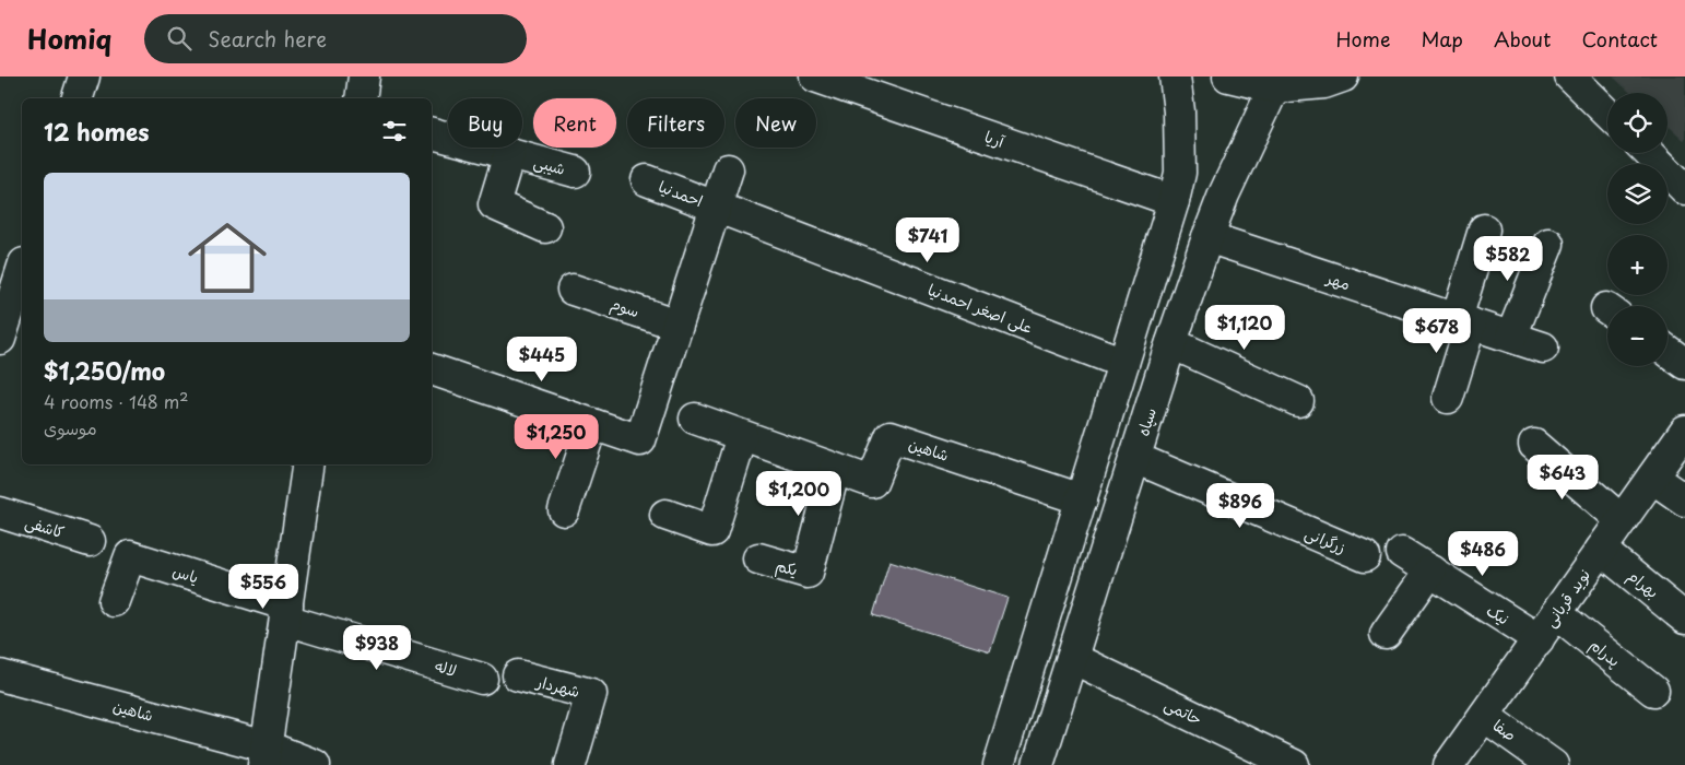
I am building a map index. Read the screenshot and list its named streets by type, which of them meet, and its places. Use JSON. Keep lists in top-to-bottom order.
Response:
{
  "streets": {
    "main road": [
      "آریا",
      "شیبی",
      "احمدنیا",
      "مهر",
      "سوم",
      "علی اصغر احمدنیا",
      "سپاه",
      "شاهین",
      "کاشفی",
      "زرگرانی",
      "یکم",
      "یاس",
      "بهرام",
      "نوید قربانی",
      "نیک",
      "پدرام",
      "لاله",
      "شهردار",
      "حاتمی",
      "صفا"
    ]
  },
  "crossings": [
    ["احمدنیا", "علی اصغر احمدنیا"],
    ["مهر", "سپاه"],
    ["سپاه", "زرگرانی"],
    ["سپاه", "حاتمی"],
    ["شاهین", "یکم"],
    ["یاس", "لاله"],
    ["بهرام", "نوید قربانی"],
    ["نوید قربانی", "نیک"],
    ["نوید قربانی", "پدرام"],
    ["نوید قربانی", "صفا"]
  ],
  "page": {
    "header": "Homiq",
    "search": "Search here",
    "nav": [
      "Home",
      "Map",
      "About",
      "Contact"
    ],
    "map_buttons": ["+", "−"],
    "chip": [
      "Buy",
      "Rent",
      "Filters",
      "New"
    ],
    "heading": "12 homes",
    "list": [
      {
        "name": "$1,250/mo",
        "note": "4 rooms · 148 m² · موسوی"
      }
    ],
    "price": [
      "$741",
      "$582",
      "$1,120",
      "$678",
      "$445",
      "$1,250",
      "$643",
      "$1,200",
      "$896",
      "$486",
      "$556",
      "$938"
    ]
  }
}
